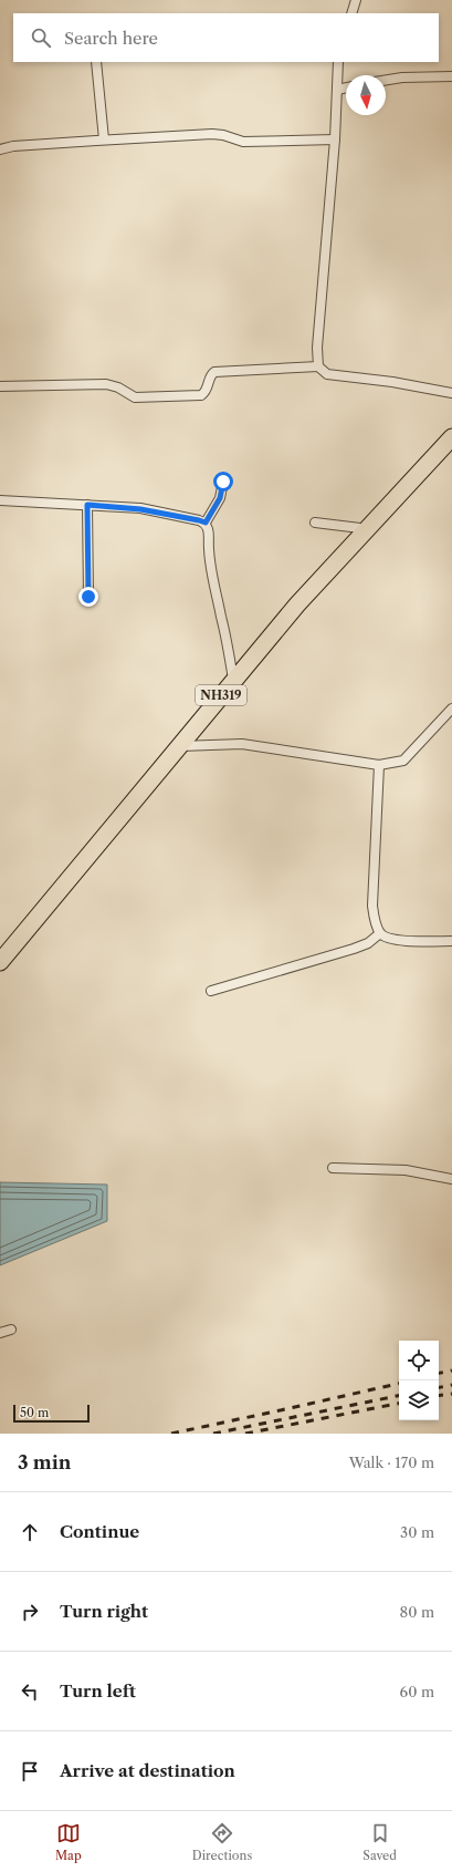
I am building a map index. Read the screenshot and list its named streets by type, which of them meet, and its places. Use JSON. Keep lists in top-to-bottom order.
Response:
{
  "streets": {
    "highway": ["NH319"]
  },
  "scale_bar": "50 m",
  "north": "bottom",
  "page": {
    "search": "Search here",
    "scale": "50 m",
    "heading": ["3 min", "Walk · 170 m"],
    "list": [
      ["Continue", "30 m"],
      ["Turn right", "80 m"],
      ["Turn left", "60 m"],
      "Arrive at destination"
    ],
    "nav": ["Map", "Directions", "Saved"]
  }
}
